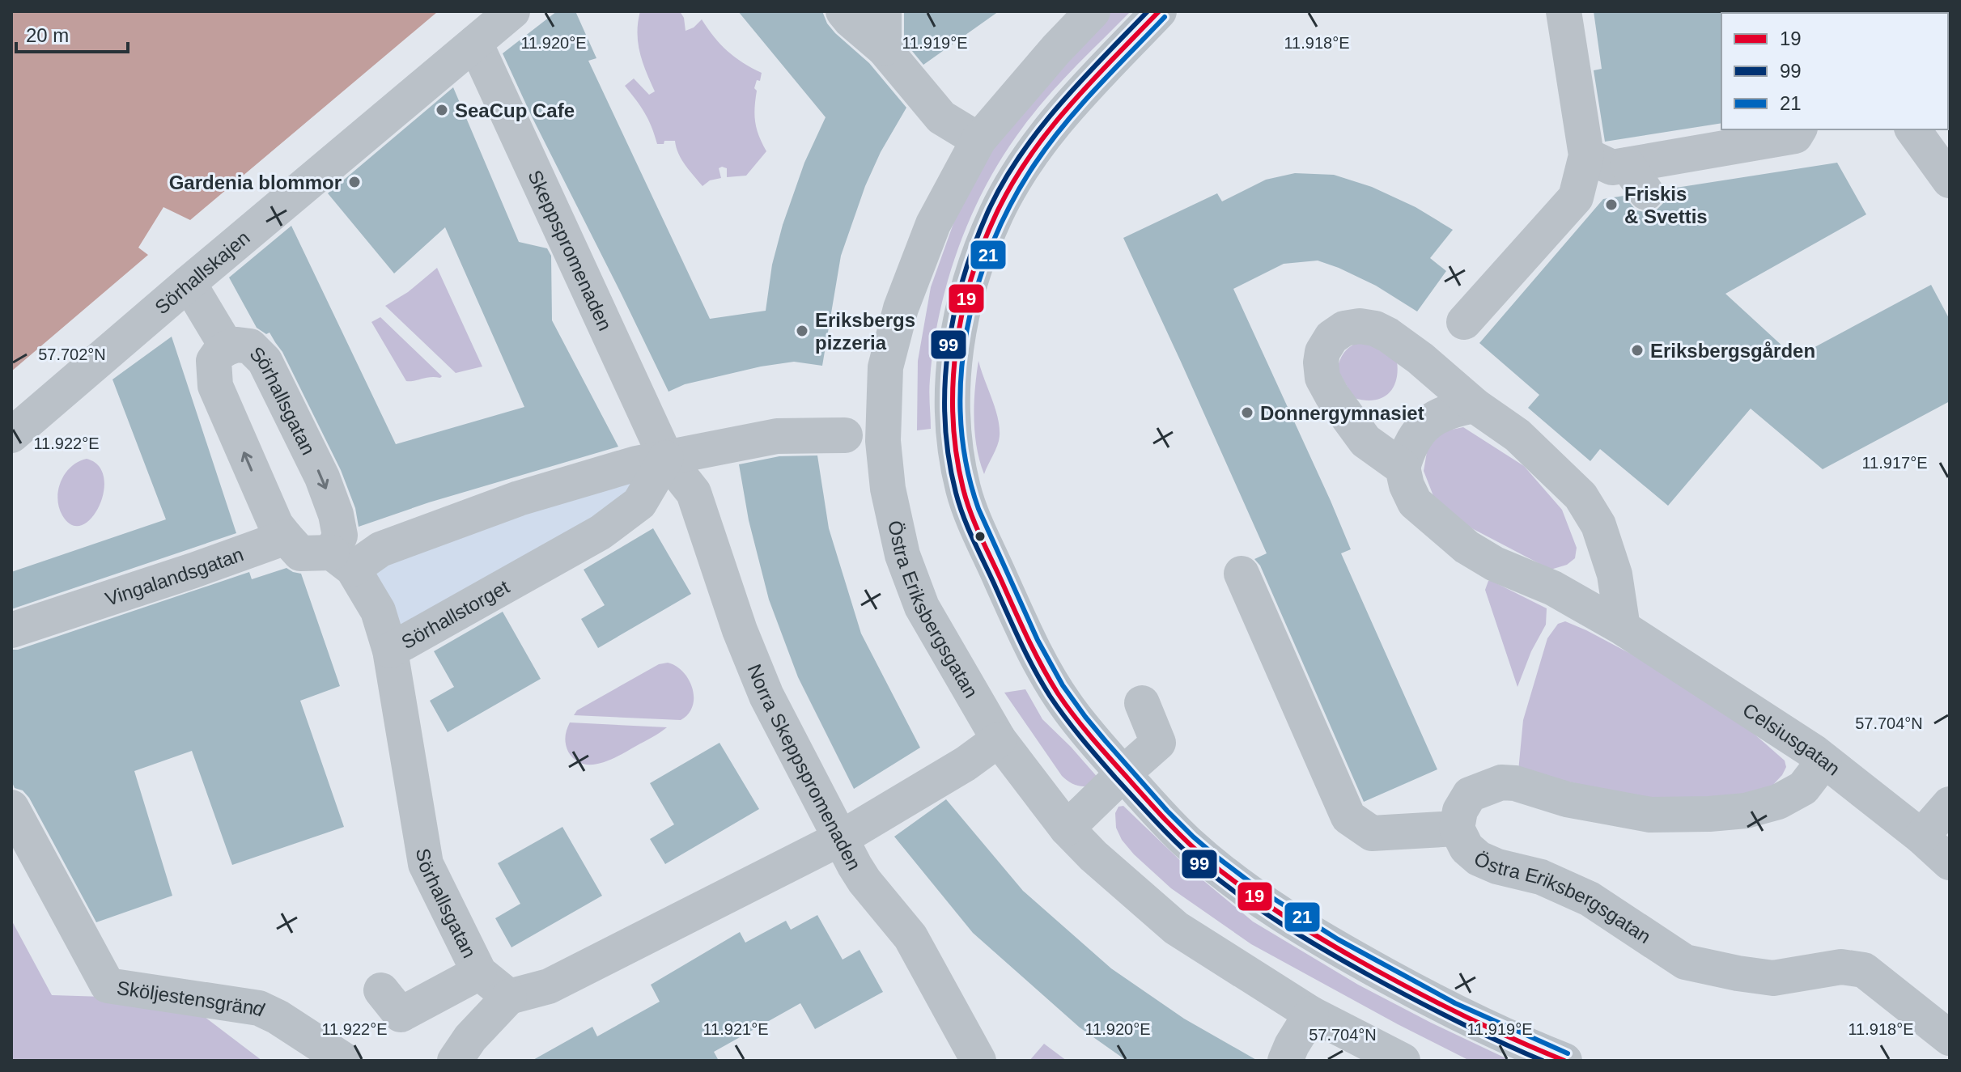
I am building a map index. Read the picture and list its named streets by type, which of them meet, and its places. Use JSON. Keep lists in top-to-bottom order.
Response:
{
  "streets": {
    "street": [
      "Skeppspromenaden",
      "Sörhallskajen",
      "Sörhallsgatan",
      "Vingalandsgatan",
      "Östra Eriksbergsgatan",
      "Sörhallstorget",
      "Celsiusgatan",
      "Norra Skeppspromenaden",
      "Sköljestensgränd"
    ]
  },
  "crossings": [
    ["Skeppspromenaden", "Sörhallskajen"],
    ["Skeppspromenaden", "Sörhallstorget"],
    ["Skeppspromenaden", "Norra Skeppspromenaden"],
    ["Sörhallskajen", "Sörhallsgatan"],
    ["Sörhallsgatan", "Vingalandsgatan"],
    ["Sörhallsgatan", "Sörhallstorget"],
    ["Östra Eriksbergsgatan", "Celsiusgatan"],
    ["Sörhallstorget", "Norra Skeppspromenaden"]
  ],
  "places": [
    "SeaCup Cafe",
    "Gardenia blommor",
    "Friskis & Svettis",
    "Eriksbergs pizzeria",
    "Eriksbergsgården",
    "Donnergymnasiet"
  ],
  "lines": ["transit line 19", "transit line 99", "transit line 21"],
  "legend": ["19", "99", "21"],
  "scale_bar": "20 m",
  "coordinates": [
    "11.920°E",
    "11.919°E",
    "11.918°E",
    "57.702°N",
    "11.922°E",
    "11.917°E",
    "57.704°N",
    "11.921°E"
  ]
}
